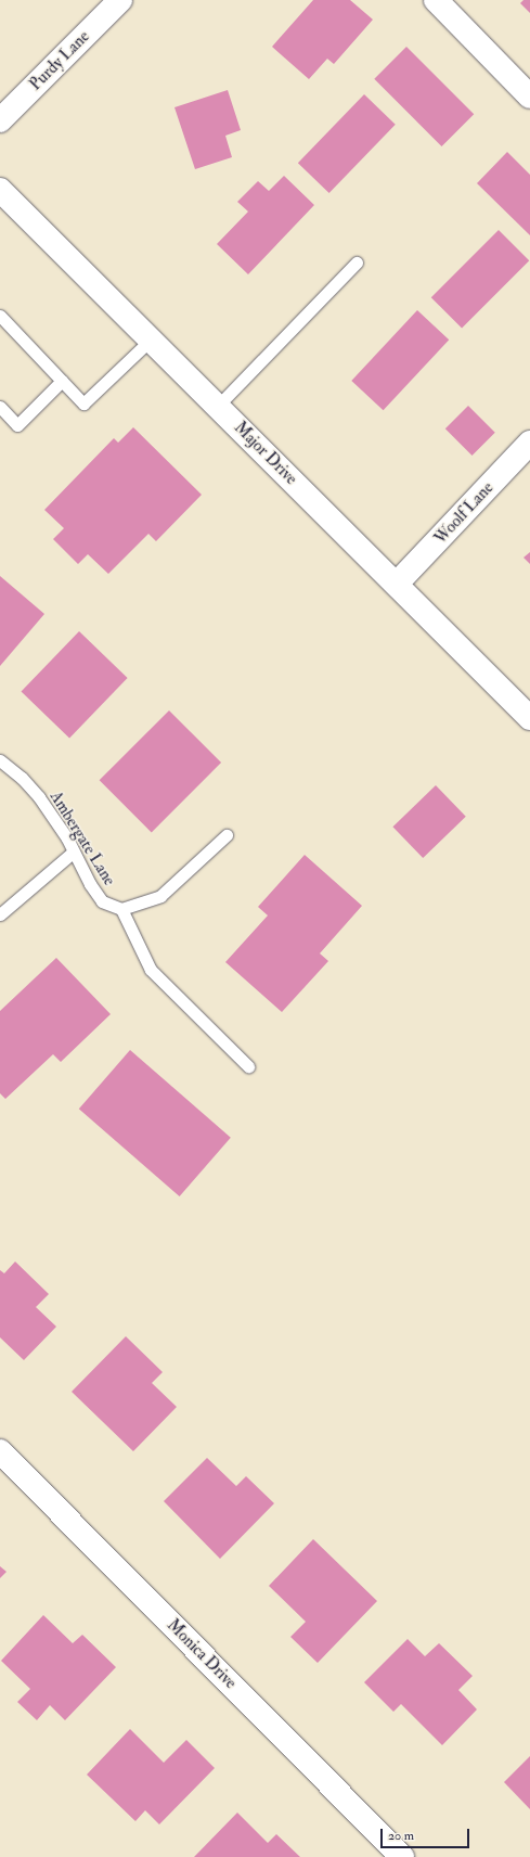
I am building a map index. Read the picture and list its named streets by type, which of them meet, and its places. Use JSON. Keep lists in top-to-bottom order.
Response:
{
  "streets": {
    "street": [
      "Purdy Lane",
      "Major Drive",
      "Woolf Lane",
      "Monica Drive"
    ],
    "lane": ["Ambergate Lane"]
  },
  "crossings": [
    ["Major Drive", "Woolf Lane"]
  ],
  "scale_bar": "20 m"
}
